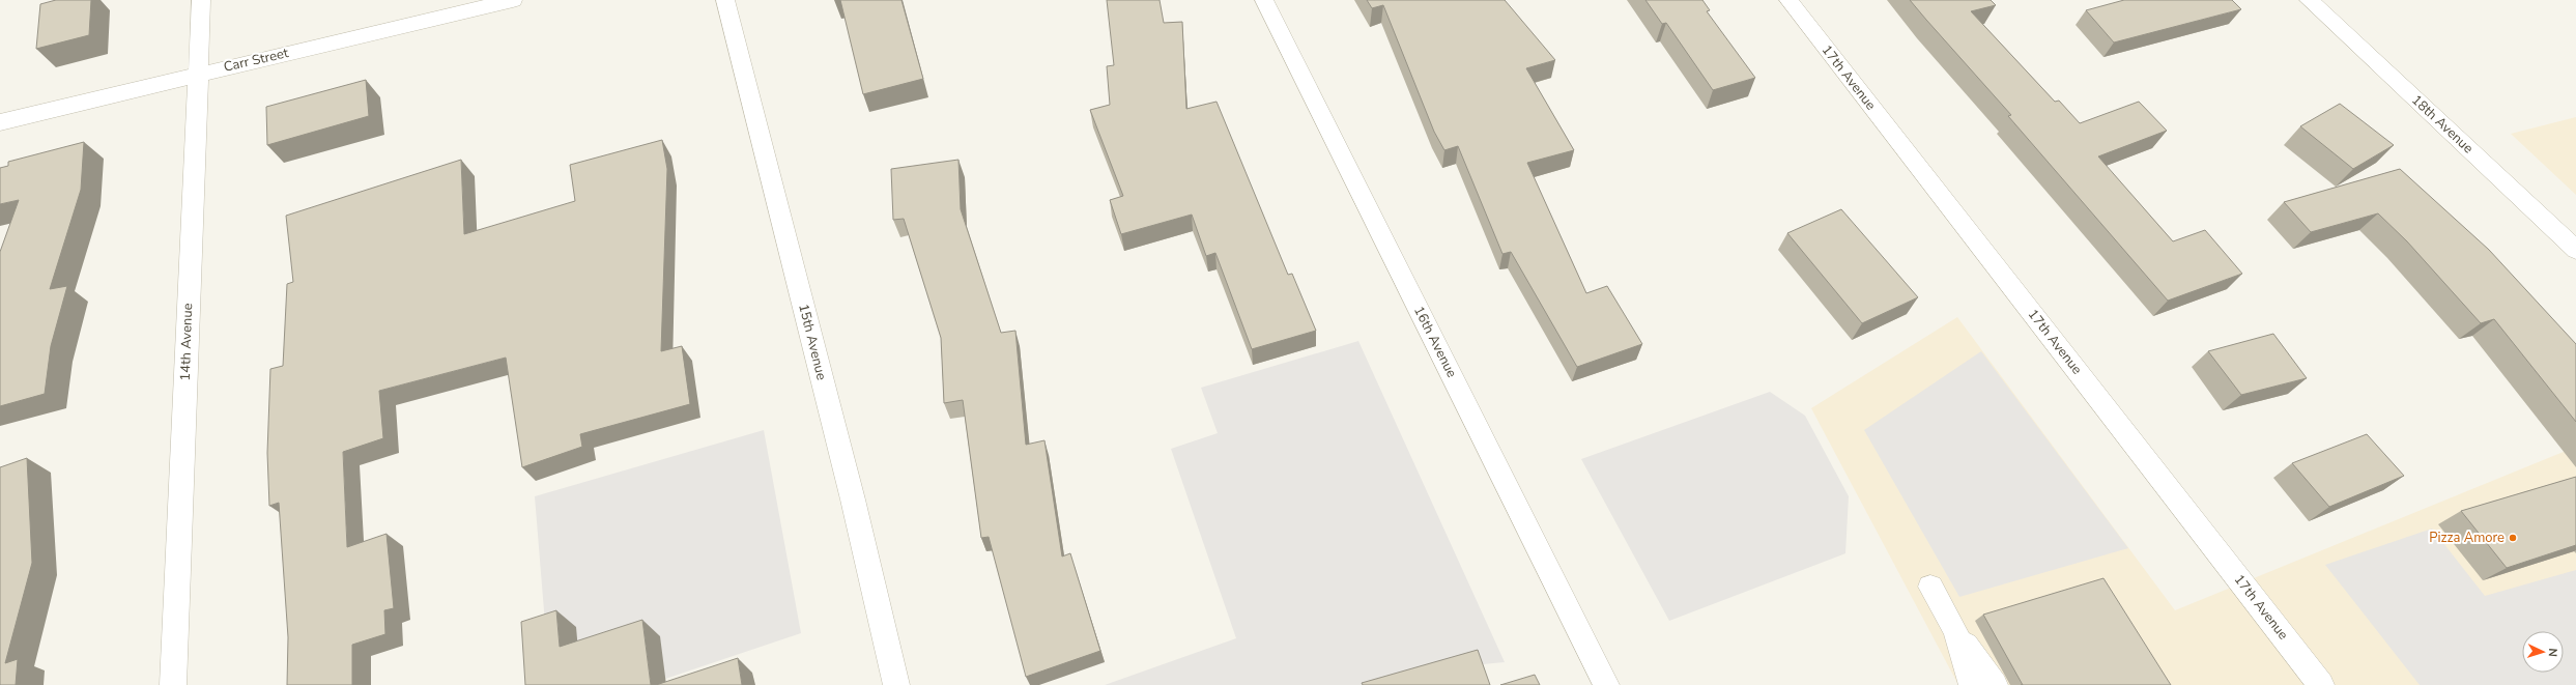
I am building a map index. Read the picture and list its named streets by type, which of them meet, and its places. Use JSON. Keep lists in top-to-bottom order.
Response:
{
  "streets": {
    "street": [
      "Carr Street",
      "17th Avenue",
      "18th Avenue",
      "14th Avenue",
      "15th Avenue",
      "16th Avenue"
    ]
  },
  "crossings": [
    ["Carr Street", "14th Avenue"]
  ],
  "places": ["Pizza Amore"],
  "north": "right"
}
